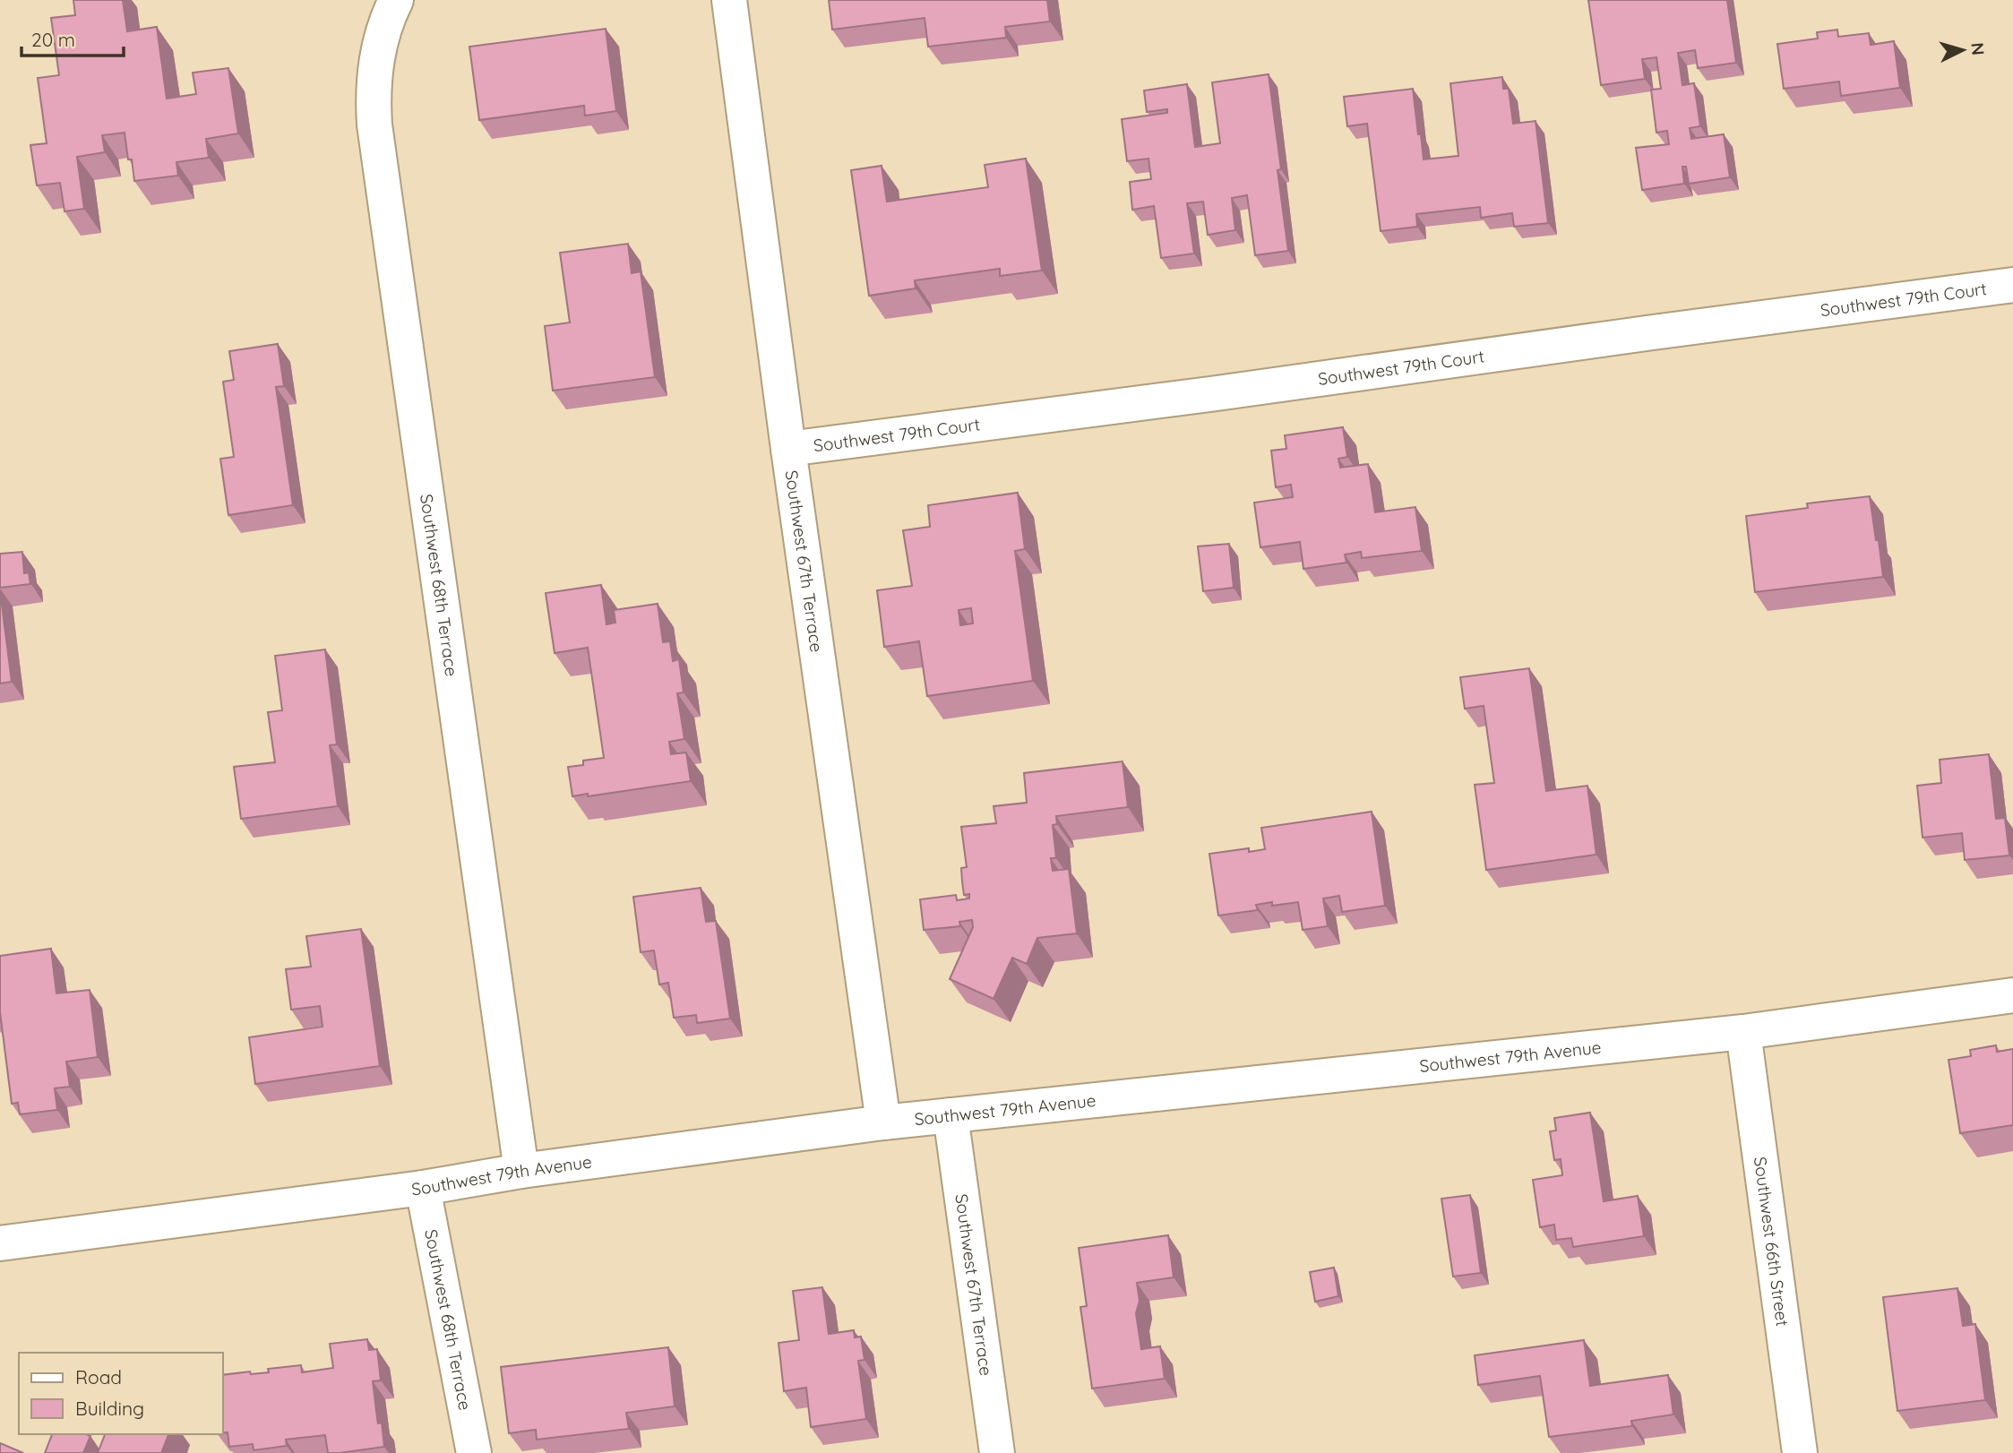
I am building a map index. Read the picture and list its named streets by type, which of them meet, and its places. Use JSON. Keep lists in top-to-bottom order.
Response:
{
  "streets": {
    "street": [
      "Southwest 79th Court",
      "Southwest 67th Terrace",
      "Southwest 68th Terrace",
      "Southwest 79th Avenue",
      "Southwest 66th Street"
    ]
  },
  "crossings": [
    ["Southwest 79th Court", "Southwest 67th Terrace"],
    ["Southwest 67th Terrace", "Southwest 79th Avenue"],
    ["Southwest 68th Terrace", "Southwest 79th Avenue"],
    ["Southwest 79th Avenue", "Southwest 66th Street"]
  ],
  "legend": ["Road", "Building"],
  "scale_bar": "20 m",
  "north": "right"
}
